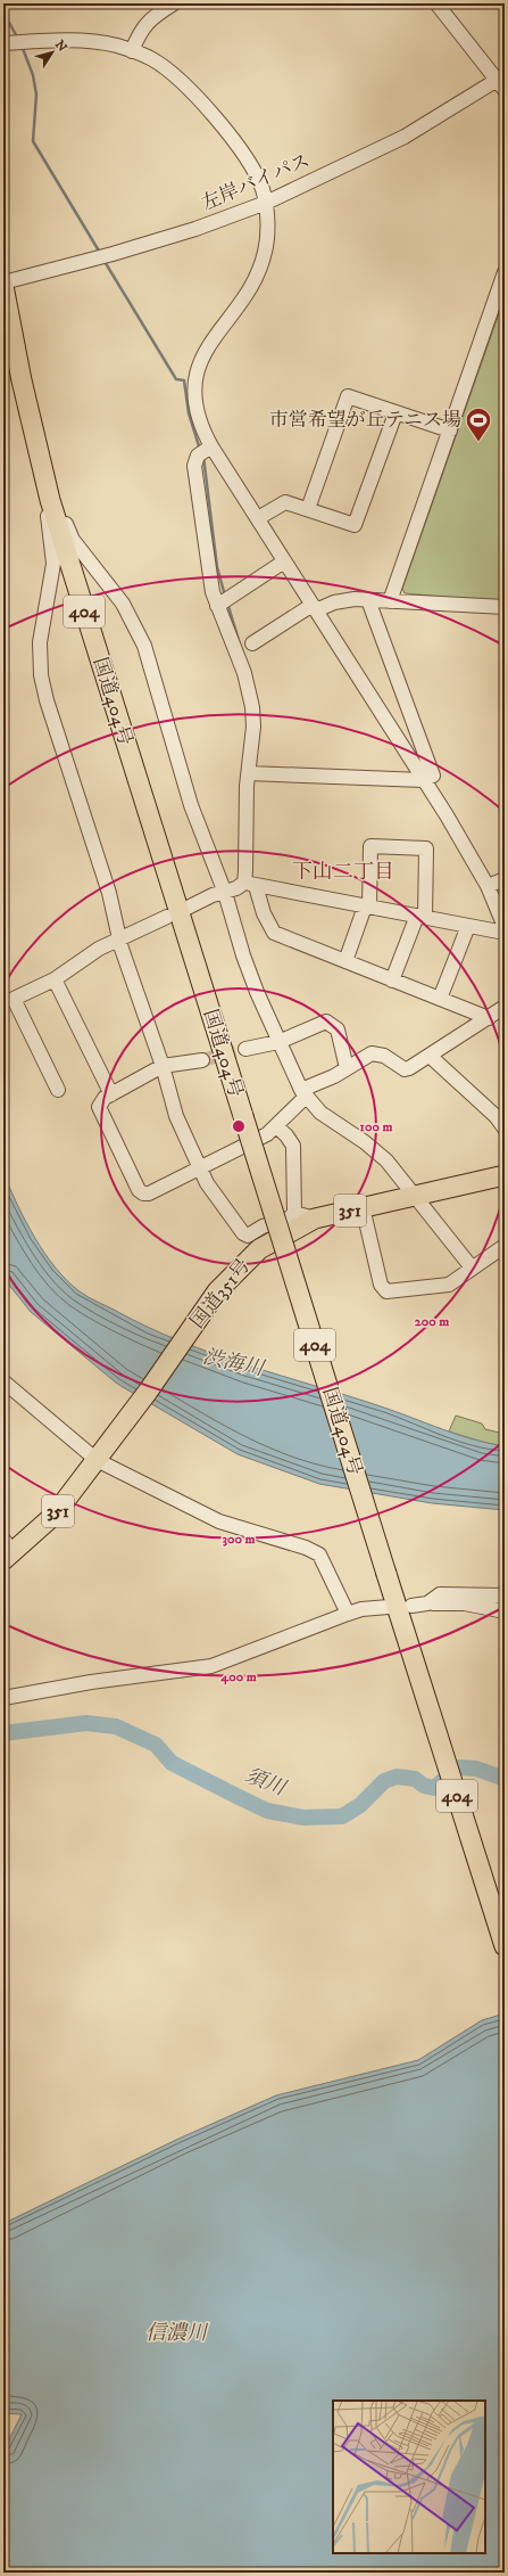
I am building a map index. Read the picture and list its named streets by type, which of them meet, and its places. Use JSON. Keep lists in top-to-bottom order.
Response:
{
  "streets": {
    "highway": [
      "404",
      "国道404号",
      "351",
      "国道351号"
    ],
    "street": ["左岸バイパス"]
  },
  "districts": ["下山二丁目"],
  "water": ["渋海川", "須川", "信濃川"],
  "places": {
    "sports": ["市営希望が丘テニス場"]
  },
  "north": "top right",
  "rings": [
    "100 m",
    "200 m",
    "300 m",
    "400 m"
  ]
}
